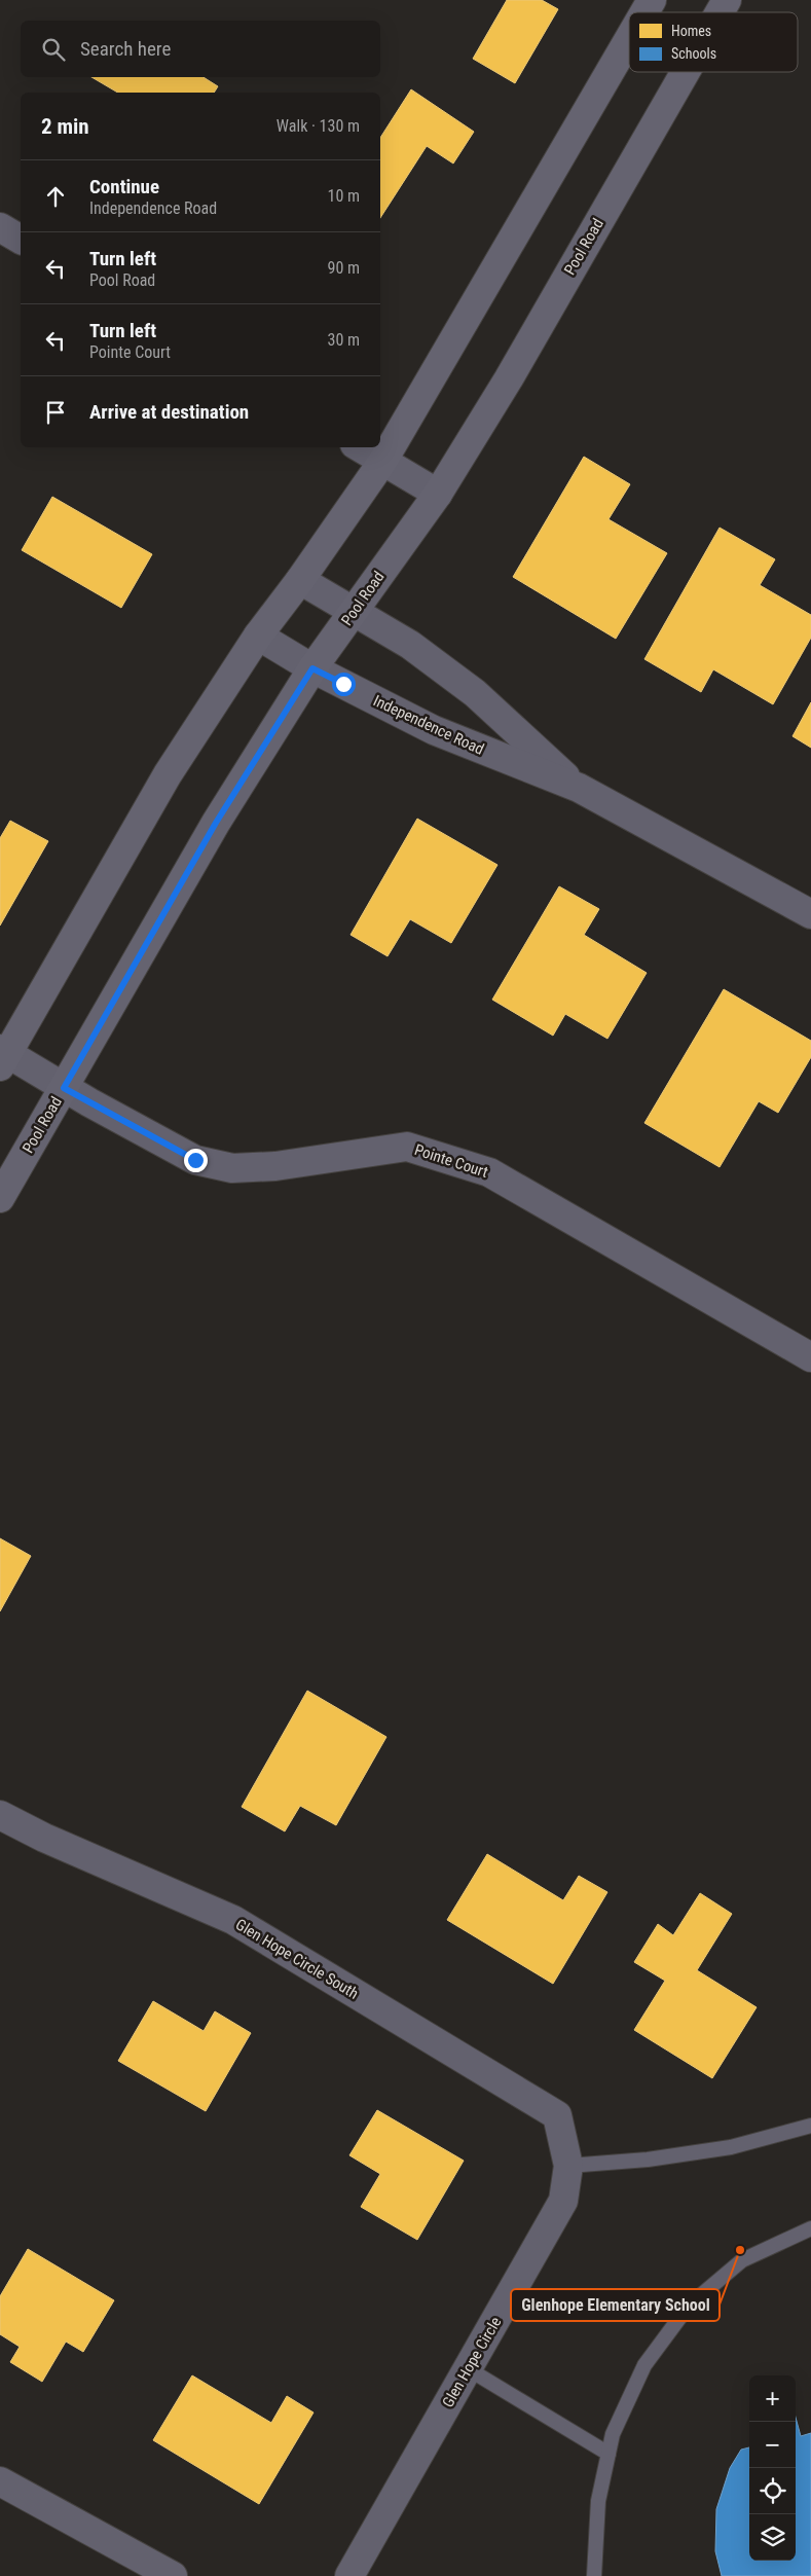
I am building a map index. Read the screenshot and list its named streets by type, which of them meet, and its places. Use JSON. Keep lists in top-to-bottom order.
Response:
{
  "streets": {
    "main road": ["Pool Road"],
    "street": [
      "Independence Road",
      "Pointe Court",
      "Glen Hope Circle South",
      "Glen Hope Circle"
    ]
  },
  "crossings": [
    ["Pool Road", "Independence Road"],
    ["Pool Road", "Pointe Court"],
    ["Glen Hope Circle South", "Glen Hope Circle"]
  ],
  "places": ["Glenhope Elementary School"],
  "legend": ["Homes", "Schools"],
  "page": {
    "search": "Search here",
    "heading": ["2 min", "Walk · 130 m"],
    "list": [
      ["Continue", "Independence Road", "10 m"],
      ["Turn left", "Pool Road", "90 m"],
      ["Turn left", "Pointe Court", "30 m"],
      "Arrive at destination"
    ],
    "map_buttons": ["+", "−"]
  }
}
